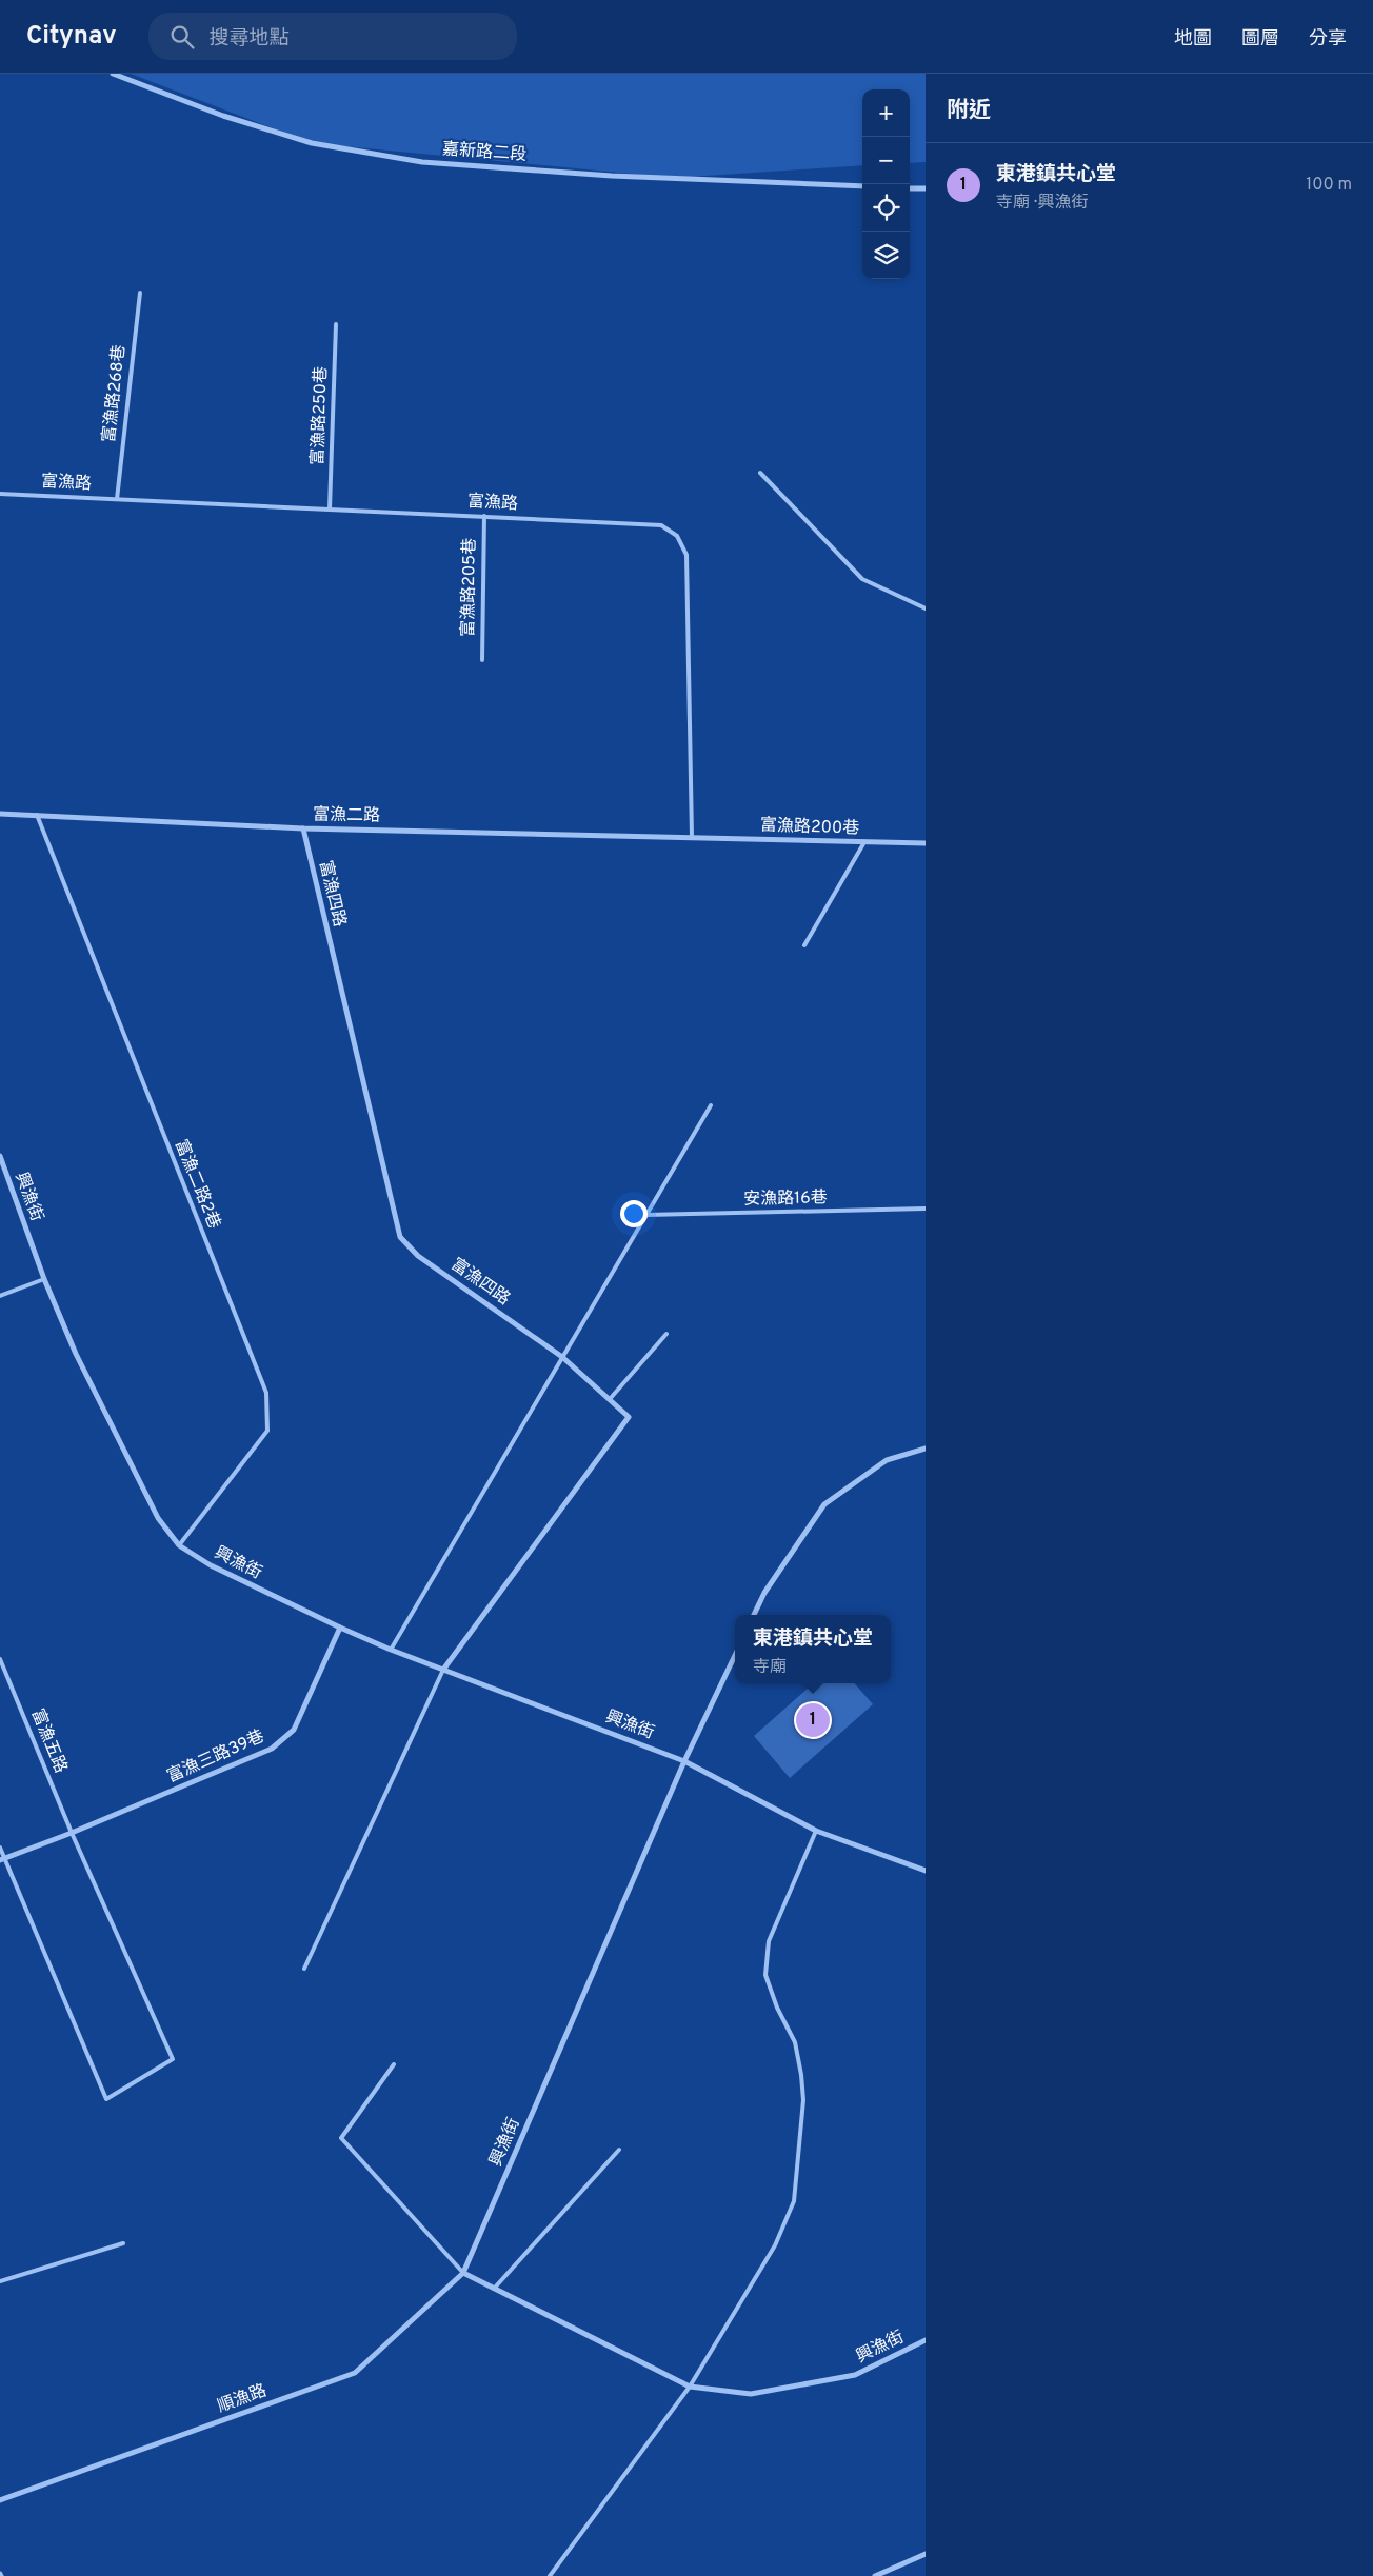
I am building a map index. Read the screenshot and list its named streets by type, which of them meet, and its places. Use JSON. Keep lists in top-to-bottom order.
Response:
{
  "streets": {
    "street": [
      "嘉新路二段",
      "富漁二路",
      "富漁路200巷",
      "富漁四路",
      "興漁街",
      "富漁三路39巷",
      "順漁路"
    ],
    "lane": [
      "富漁路268巷",
      "富漁路250巷",
      "富漁路",
      "富漁路205巷",
      "富漁二路2巷",
      "安漁路16巷",
      "富漁五路"
    ]
  },
  "crossings": [
    ["富漁路268巷", "富漁路"],
    ["富漁路250巷", "富漁路"],
    ["富漁路", "富漁路205巷"],
    ["富漁路", "富漁二路"],
    ["富漁路", "富漁路200巷"],
    ["富漁二路", "富漁路200巷"],
    ["富漁二路", "富漁四路"],
    ["富漁二路", "富漁二路2巷"],
    ["富漁四路", "興漁街"],
    ["富漁二路2巷", "興漁街"],
    ["興漁街", "富漁三路39巷"],
    ["興漁街", "順漁路"],
    ["富漁五路", "富漁三路39巷"]
  ],
  "page": {
    "header": "Citynav",
    "search": "搜尋地點",
    "nav": ["地圖", "圖層", "分享"],
    "heading": "附近",
    "map_buttons": ["+", "−"],
    "list": [
      {
        "mark": "1",
        "name": "東港鎮共心堂",
        "note": "寺廟 · 興漁街",
        "value": "100 m"
      }
    ],
    "popup": ["東港鎮共心堂", "寺廟"],
    "pins": "1"
  }
}
